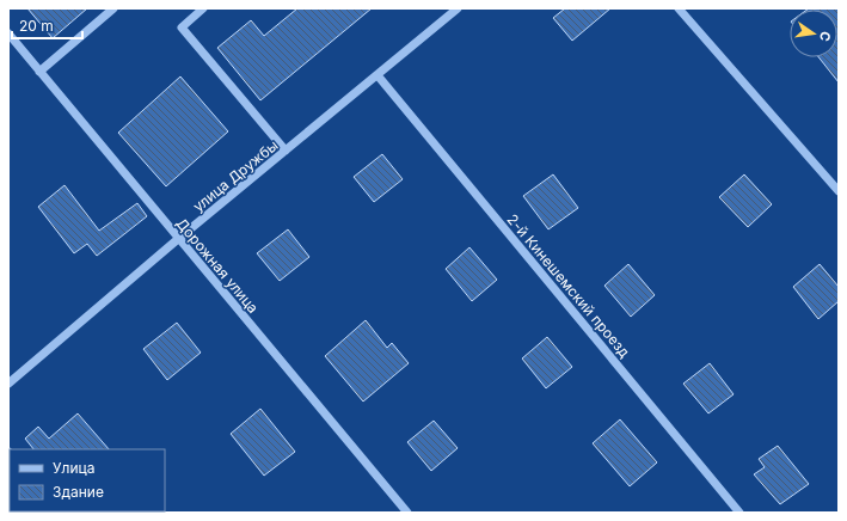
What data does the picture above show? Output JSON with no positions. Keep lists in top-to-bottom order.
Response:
{
  "streets": {
    "street": ["улица Дружбы", "Дорожная улица", "2-й Кинешемский проезд"]
  },
  "crossings": [
    ["улица Дружбы", "Дорожная улица"],
    ["улица Дружбы", "2-й Кинешемский проезд"]
  ],
  "legend": ["Улица", "Здание"],
  "scale_bar": "20 m",
  "north": "right"
}
